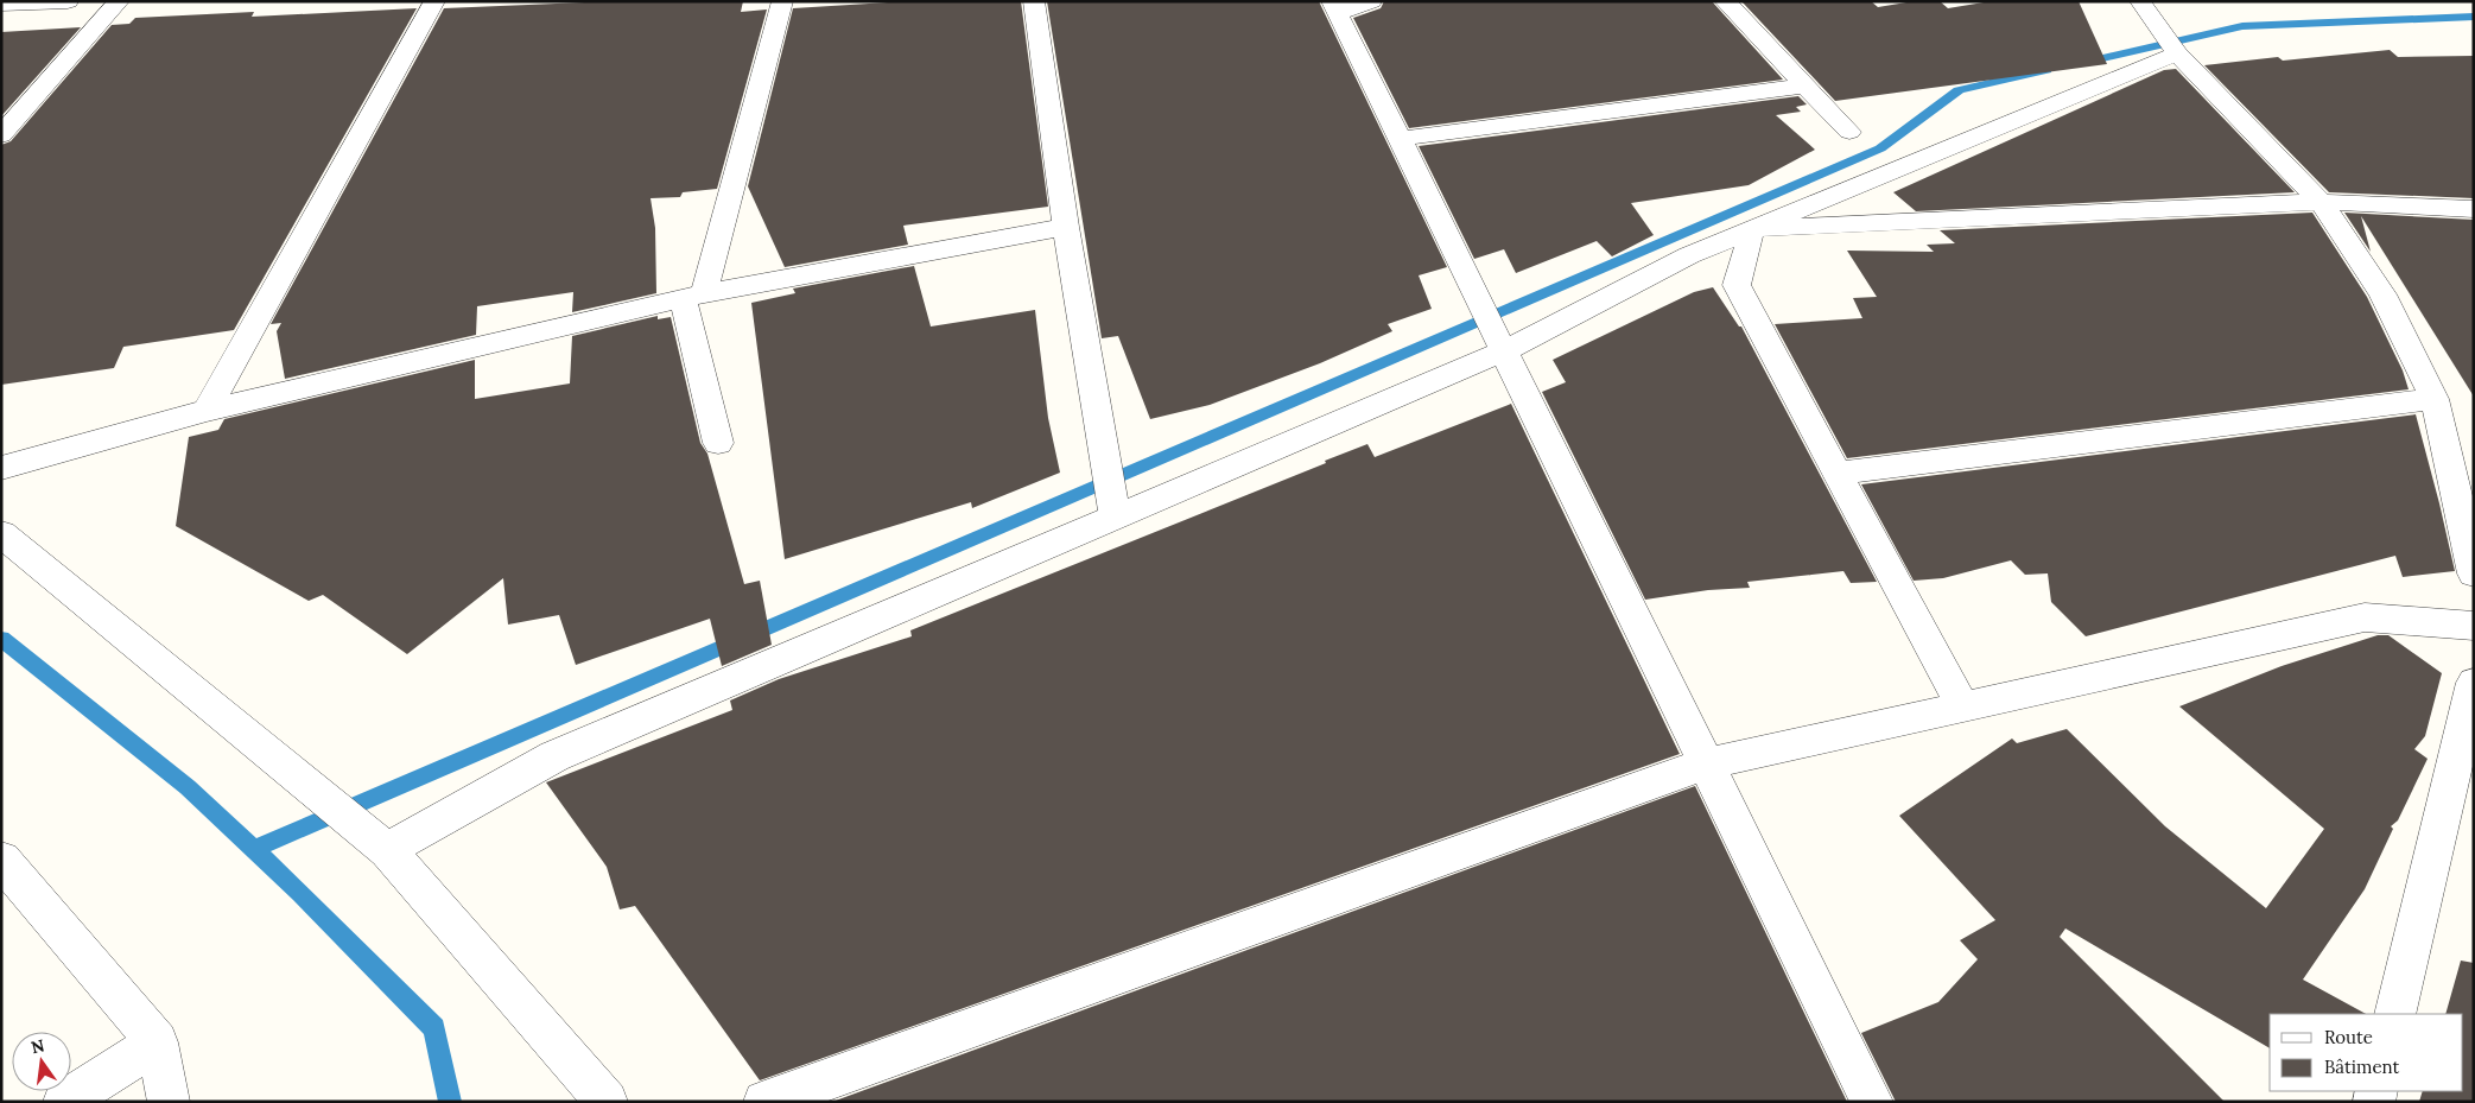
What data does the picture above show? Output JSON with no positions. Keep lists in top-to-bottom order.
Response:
{
  "legend": ["Route", "Bâtiment"],
  "north": "top"
}
